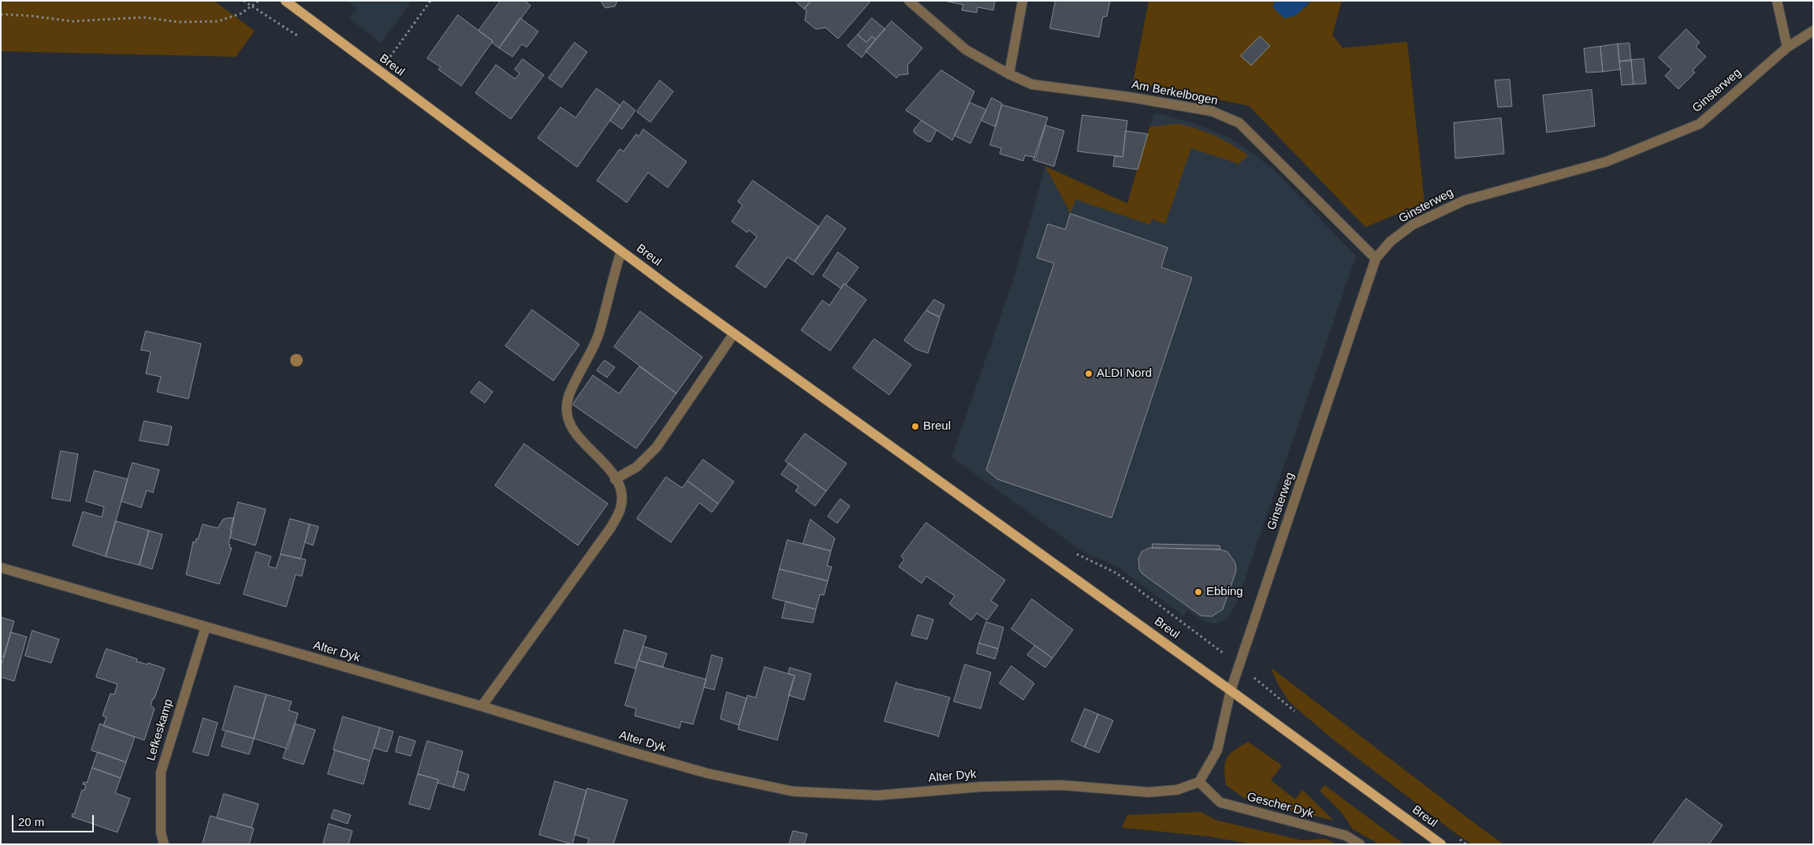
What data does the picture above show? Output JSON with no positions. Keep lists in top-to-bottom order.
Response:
{
  "streets": {
    "main road": ["Breul"],
    "street": [
      "Ginsterweg",
      "Am Berkelbogen",
      "Alter Dyk",
      "Lefkeskamp",
      "Gescher Dyk"
    ]
  },
  "crossings": [
    ["Breul", "Ginsterweg"],
    ["Ginsterweg", "Am Berkelbogen"],
    ["Alter Dyk", "Lefkeskamp"],
    ["Alter Dyk", "Gescher Dyk"]
  ],
  "places": ["ALDI Nord", "Breul", "Ebbing"],
  "scale_bar": "20 m"
}
